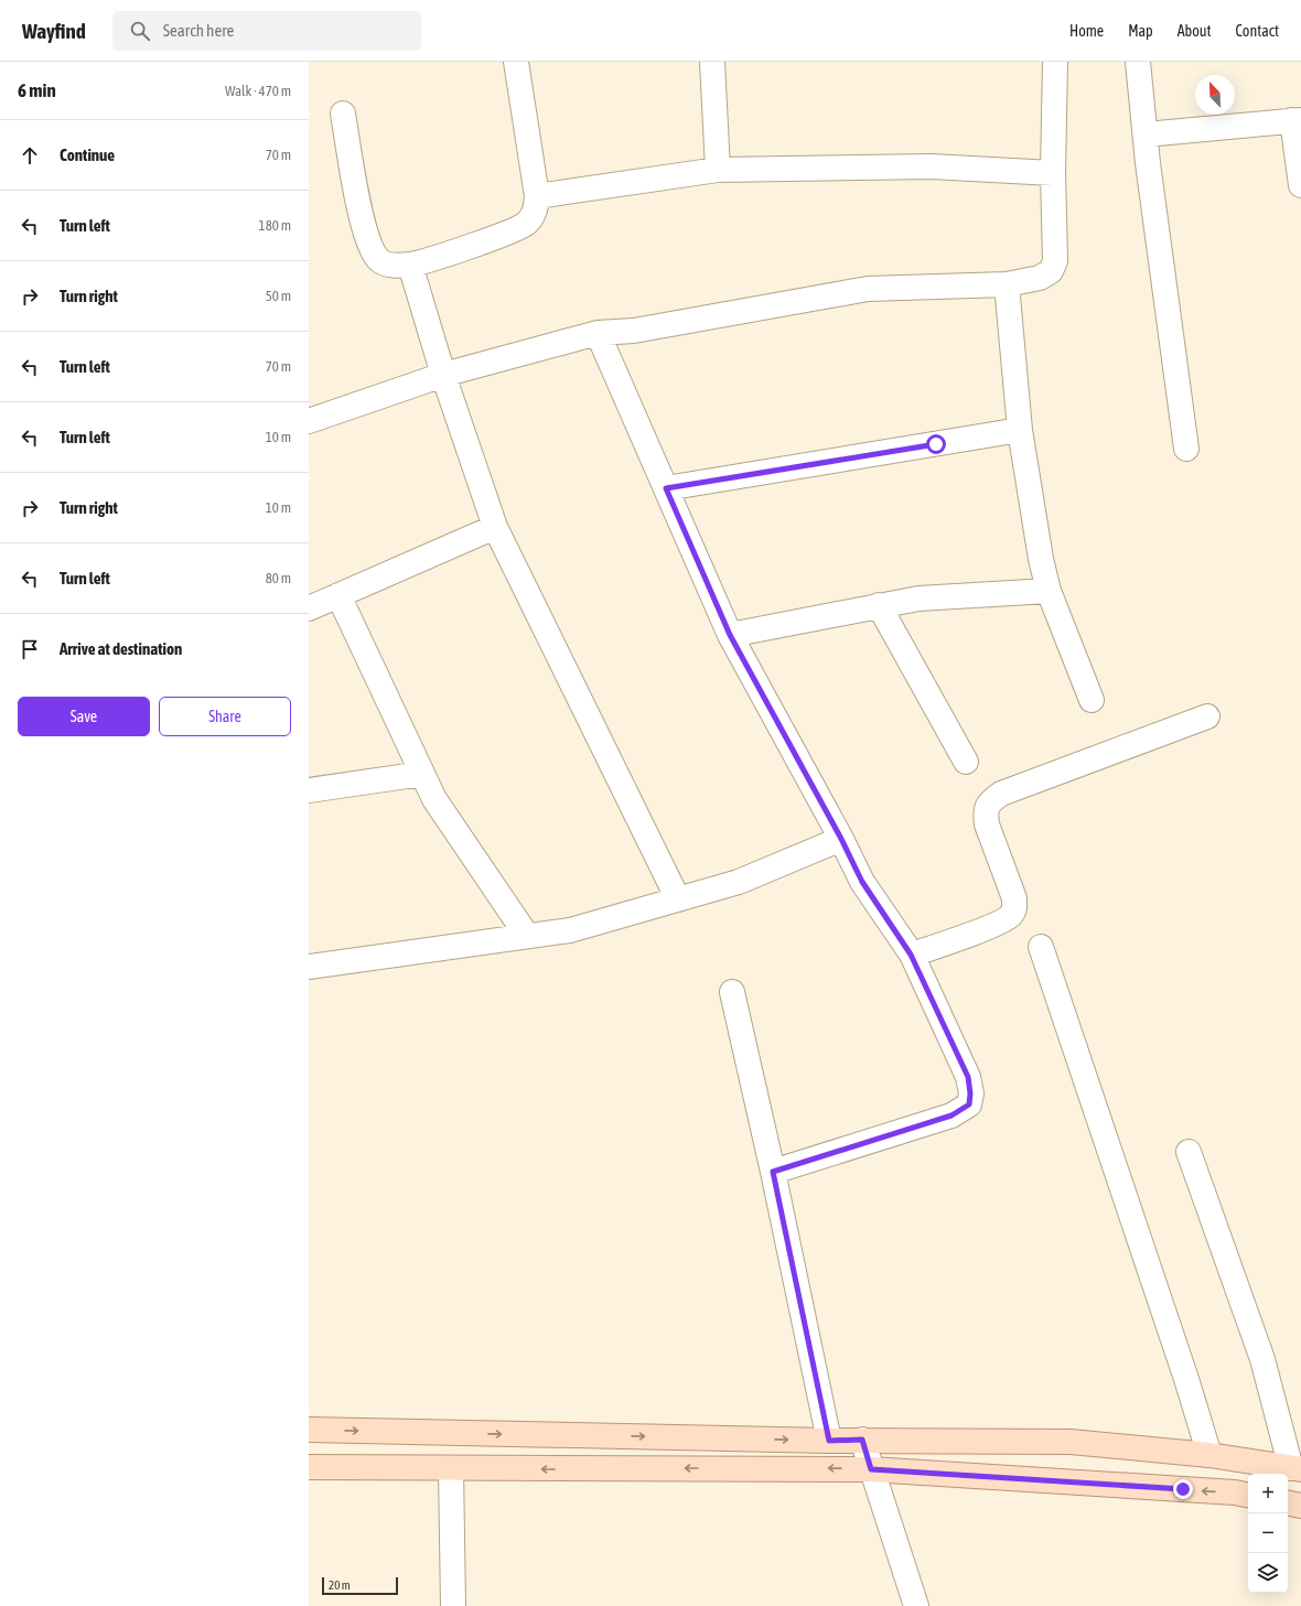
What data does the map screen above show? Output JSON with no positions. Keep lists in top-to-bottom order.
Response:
{
  "scale_bar": "20 m",
  "north": "top left",
  "page": {
    "header": "Wayfind",
    "search": "Search here",
    "nav": [
      "Home",
      "Map",
      "About",
      "Contact"
    ],
    "heading": ["6 min", "Walk · 470 m"],
    "list": [
      ["Continue", "70 m"],
      ["Turn left", "180 m"],
      ["Turn right", "50 m"],
      ["Turn left", "70 m"],
      ["Turn left", "10 m"],
      ["Turn right", "10 m"],
      ["Turn left", "80 m"],
      "Arrive at destination"
    ],
    "buttons": ["Save", "Share"],
    "map_buttons": ["+", "−"],
    "scale": "20 m"
  }
}
